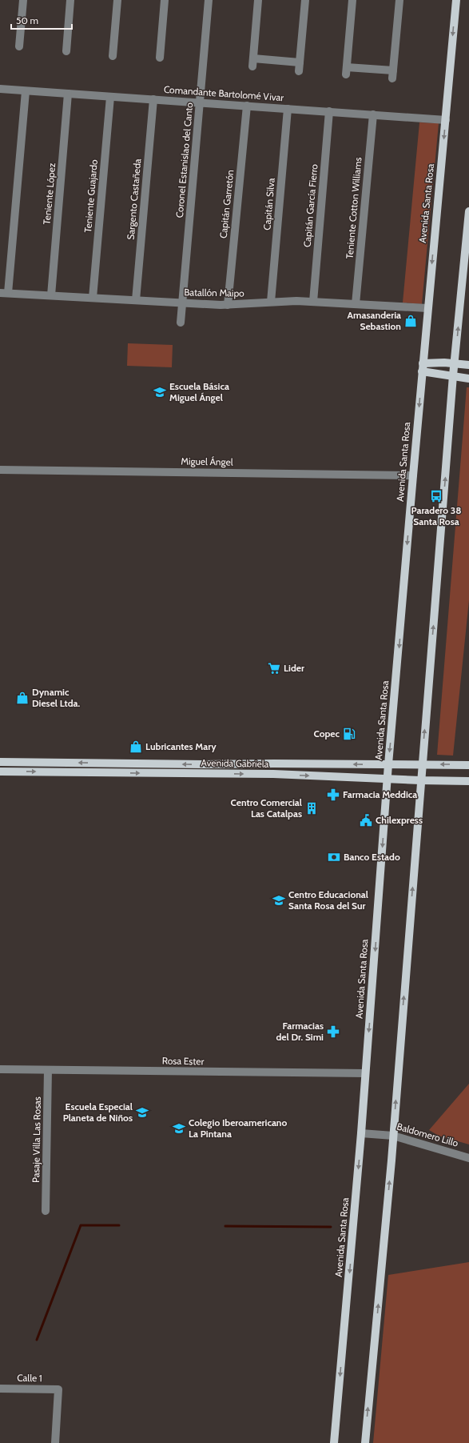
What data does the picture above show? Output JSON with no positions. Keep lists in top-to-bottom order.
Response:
{
  "streets": {
    "main road": ["Avenida Santa Rosa", "Avenida Gabriela"],
    "street": [
      "Comandante Bartolomé Vivar",
      "Coronel Estanislao del Canto",
      "Teniente López",
      "Teniente Guajardo",
      "Sargento Castañeda",
      "Capitán Garretón",
      "Capitán Silva",
      "Capitán García Fierro",
      "Teniente Cotton Williams",
      "Batallón Maipo",
      "Miguel Ángel",
      "Rosa Ester",
      "Baldomero Lillo",
      "Pasaje Villa Las Rosas",
      "Calle 1"
    ]
  },
  "crossings": [
    ["Comandante Bartolomé Vivar", "Coronel Estanislao del Canto"],
    ["Comandante Bartolomé Vivar", "Teniente López"],
    ["Comandante Bartolomé Vivar", "Teniente Guajardo"],
    ["Comandante Bartolomé Vivar", "Sargento Castañeda"],
    ["Comandante Bartolomé Vivar", "Avenida Santa Rosa"],
    ["Comandante Bartolomé Vivar", "Capitán Garretón"],
    ["Comandante Bartolomé Vivar", "Capitán Silva"],
    ["Comandante Bartolomé Vivar", "Capitán García Fierro"],
    ["Comandante Bartolomé Vivar", "Teniente Cotton Williams"],
    ["Coronel Estanislao del Canto", "Batallón Maipo"],
    ["Teniente López", "Batallón Maipo"],
    ["Teniente Guajardo", "Batallón Maipo"],
    ["Sargento Castañeda", "Batallón Maipo"],
    ["Avenida Santa Rosa", "Batallón Maipo"],
    ["Avenida Santa Rosa", "Miguel Ángel"],
    ["Avenida Santa Rosa", "Avenida Gabriela"],
    ["Avenida Santa Rosa", "Rosa Ester"],
    ["Avenida Santa Rosa", "Baldomero Lillo"],
    ["Capitán Garretón", "Batallón Maipo"],
    ["Capitán Silva", "Batallón Maipo"],
    ["Capitán García Fierro", "Batallón Maipo"],
    ["Teniente Cotton Williams", "Batallón Maipo"],
    ["Rosa Ester", "Pasaje Villa Las Rosas"]
  ],
  "places": {
    "shop": ["Amasanderia Sebastion", "Dynamic Diesel Ltda.", "Lubricantes Mary"],
    "school or university": [
      "Escuela Básica Miguel Ángel",
      "Centro Educacional Santa Rosa del Sur",
      "Escuela Especial Planeta de Niños",
      "Colegio Iberoamericano La Pintana"
    ],
    "bus stop": ["Paradero 38 Santa Rosa"],
    "supermarket": ["Lider"],
    "fuel station": ["Copec"],
    "pharmacy": ["Farmacia Meddica", "Farmacias del Dr. Simi"],
    "building": ["Centro Comercial Las Catalpas"],
    "public building": ["Chilexpress"],
    "bank": ["Banco Estado"]
  },
  "scale_bar": "50 m"
}
